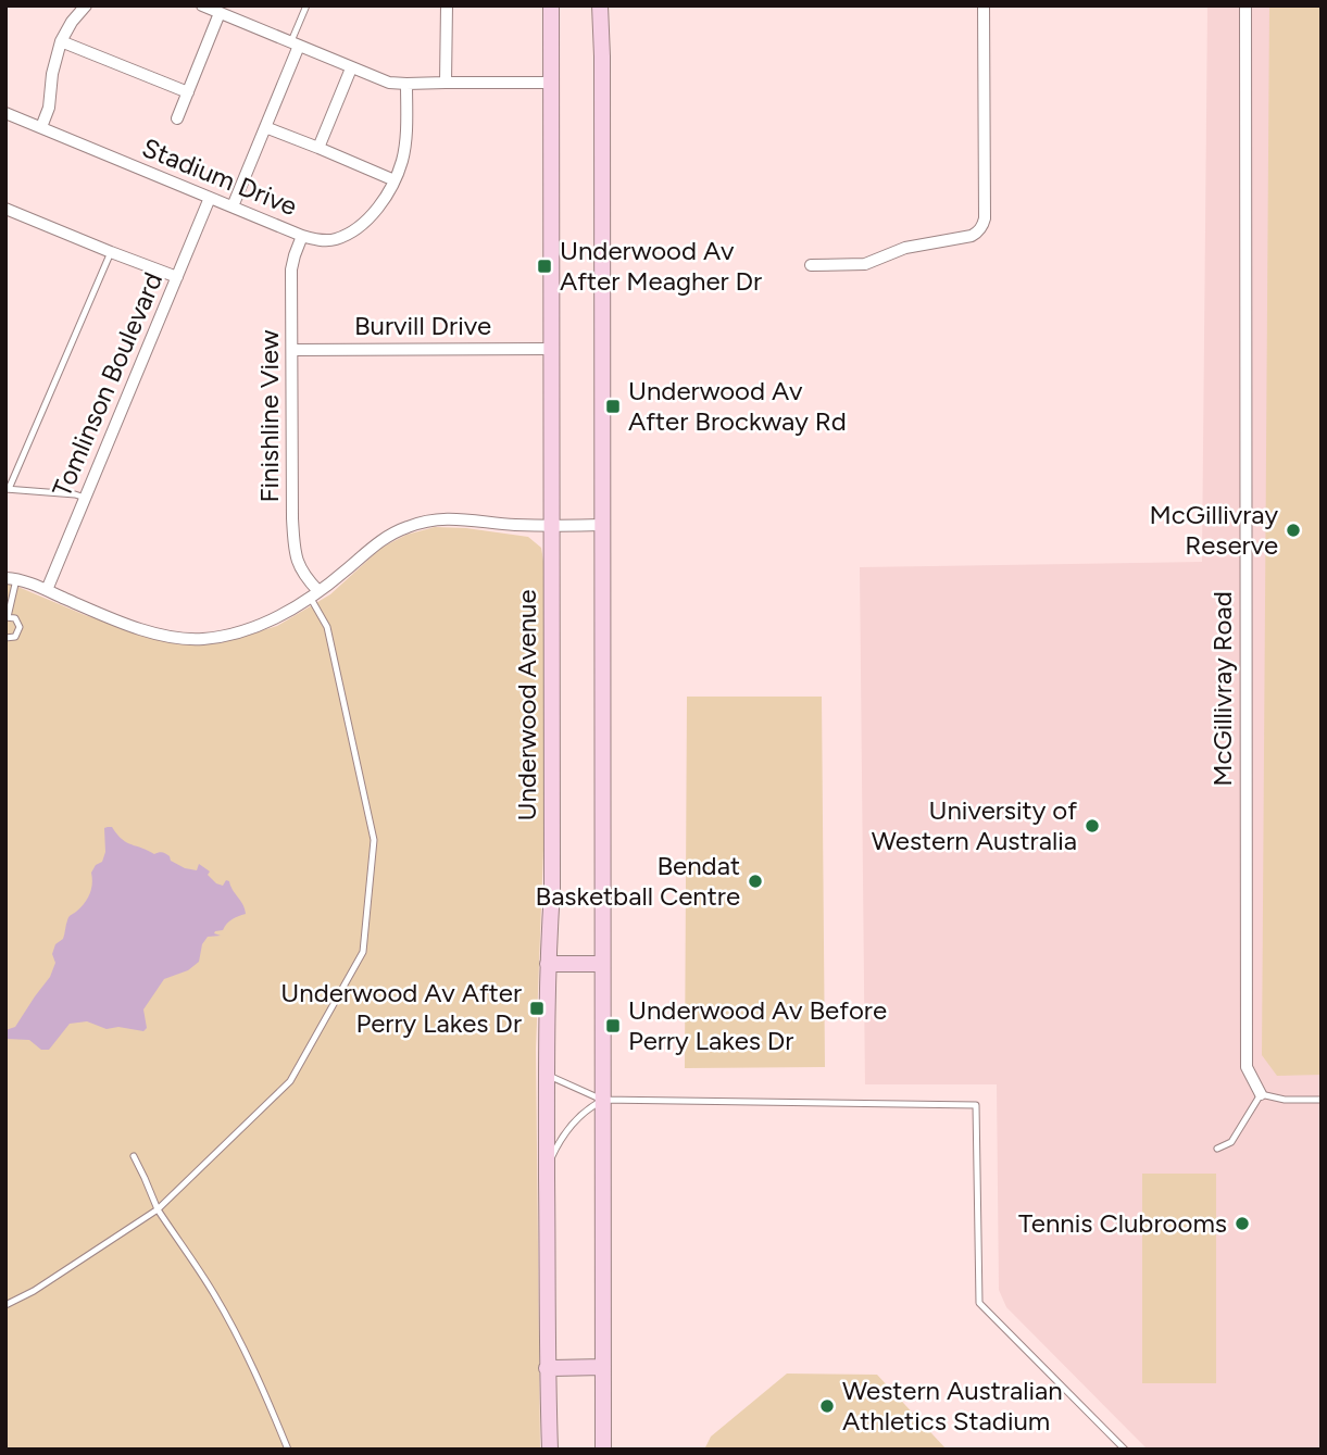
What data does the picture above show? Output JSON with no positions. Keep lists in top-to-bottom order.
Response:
{
  "streets": {
    "main road": ["Underwood Avenue"],
    "street": [
      "Stadium Drive",
      "Burvill Drive",
      "Tomlinson Boulevard",
      "Finishline View",
      "McGillivray Road"
    ]
  },
  "crossings": [
    ["Stadium Drive", "Tomlinson Boulevard"],
    ["Stadium Drive", "Finishline View"],
    ["Burvill Drive", "Finishline View"],
    ["Burvill Drive", "Underwood Avenue"]
  ],
  "places": {
    "transit": [
      "Underwood Av After Meagher Dr",
      "Underwood Av After Brockway Rd",
      "Underwood Av After Perry Lakes Dr",
      "Underwood Av Before Perry Lakes Dr"
    ],
    "other": [
      "McGillivray Reserve",
      "University of Western Australia",
      "Bendat Basketball Centre",
      "Tennis Clubrooms",
      "Western Australian Athletics Stadium"
    ]
  }
}
